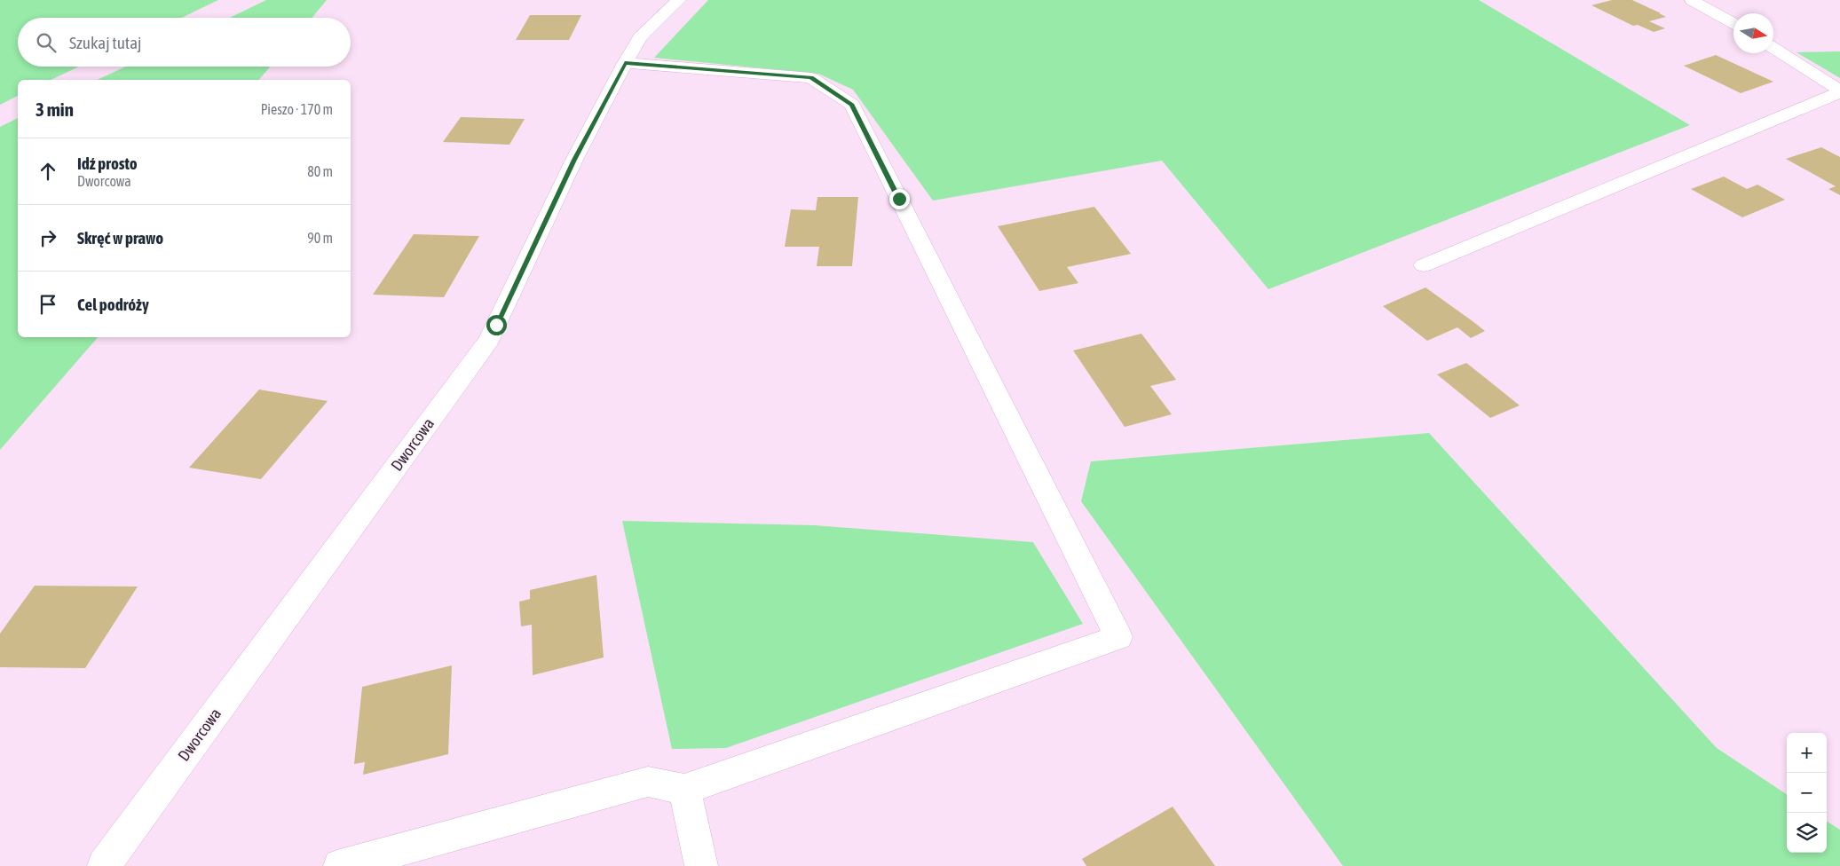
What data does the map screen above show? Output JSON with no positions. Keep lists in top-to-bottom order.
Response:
{
  "streets": {
    "street": ["Dworcowa"]
  },
  "north": "right",
  "page": {
    "search": "Szukaj tutaj",
    "heading": ["3 min", "Pieszo · 170 m"],
    "list": [
      ["Idź prosto", "Dworcowa", "80 m"],
      ["Skręć w prawo", "90 m"],
      "Cel podróży"
    ],
    "map_buttons": ["+", "−"]
  }
}
